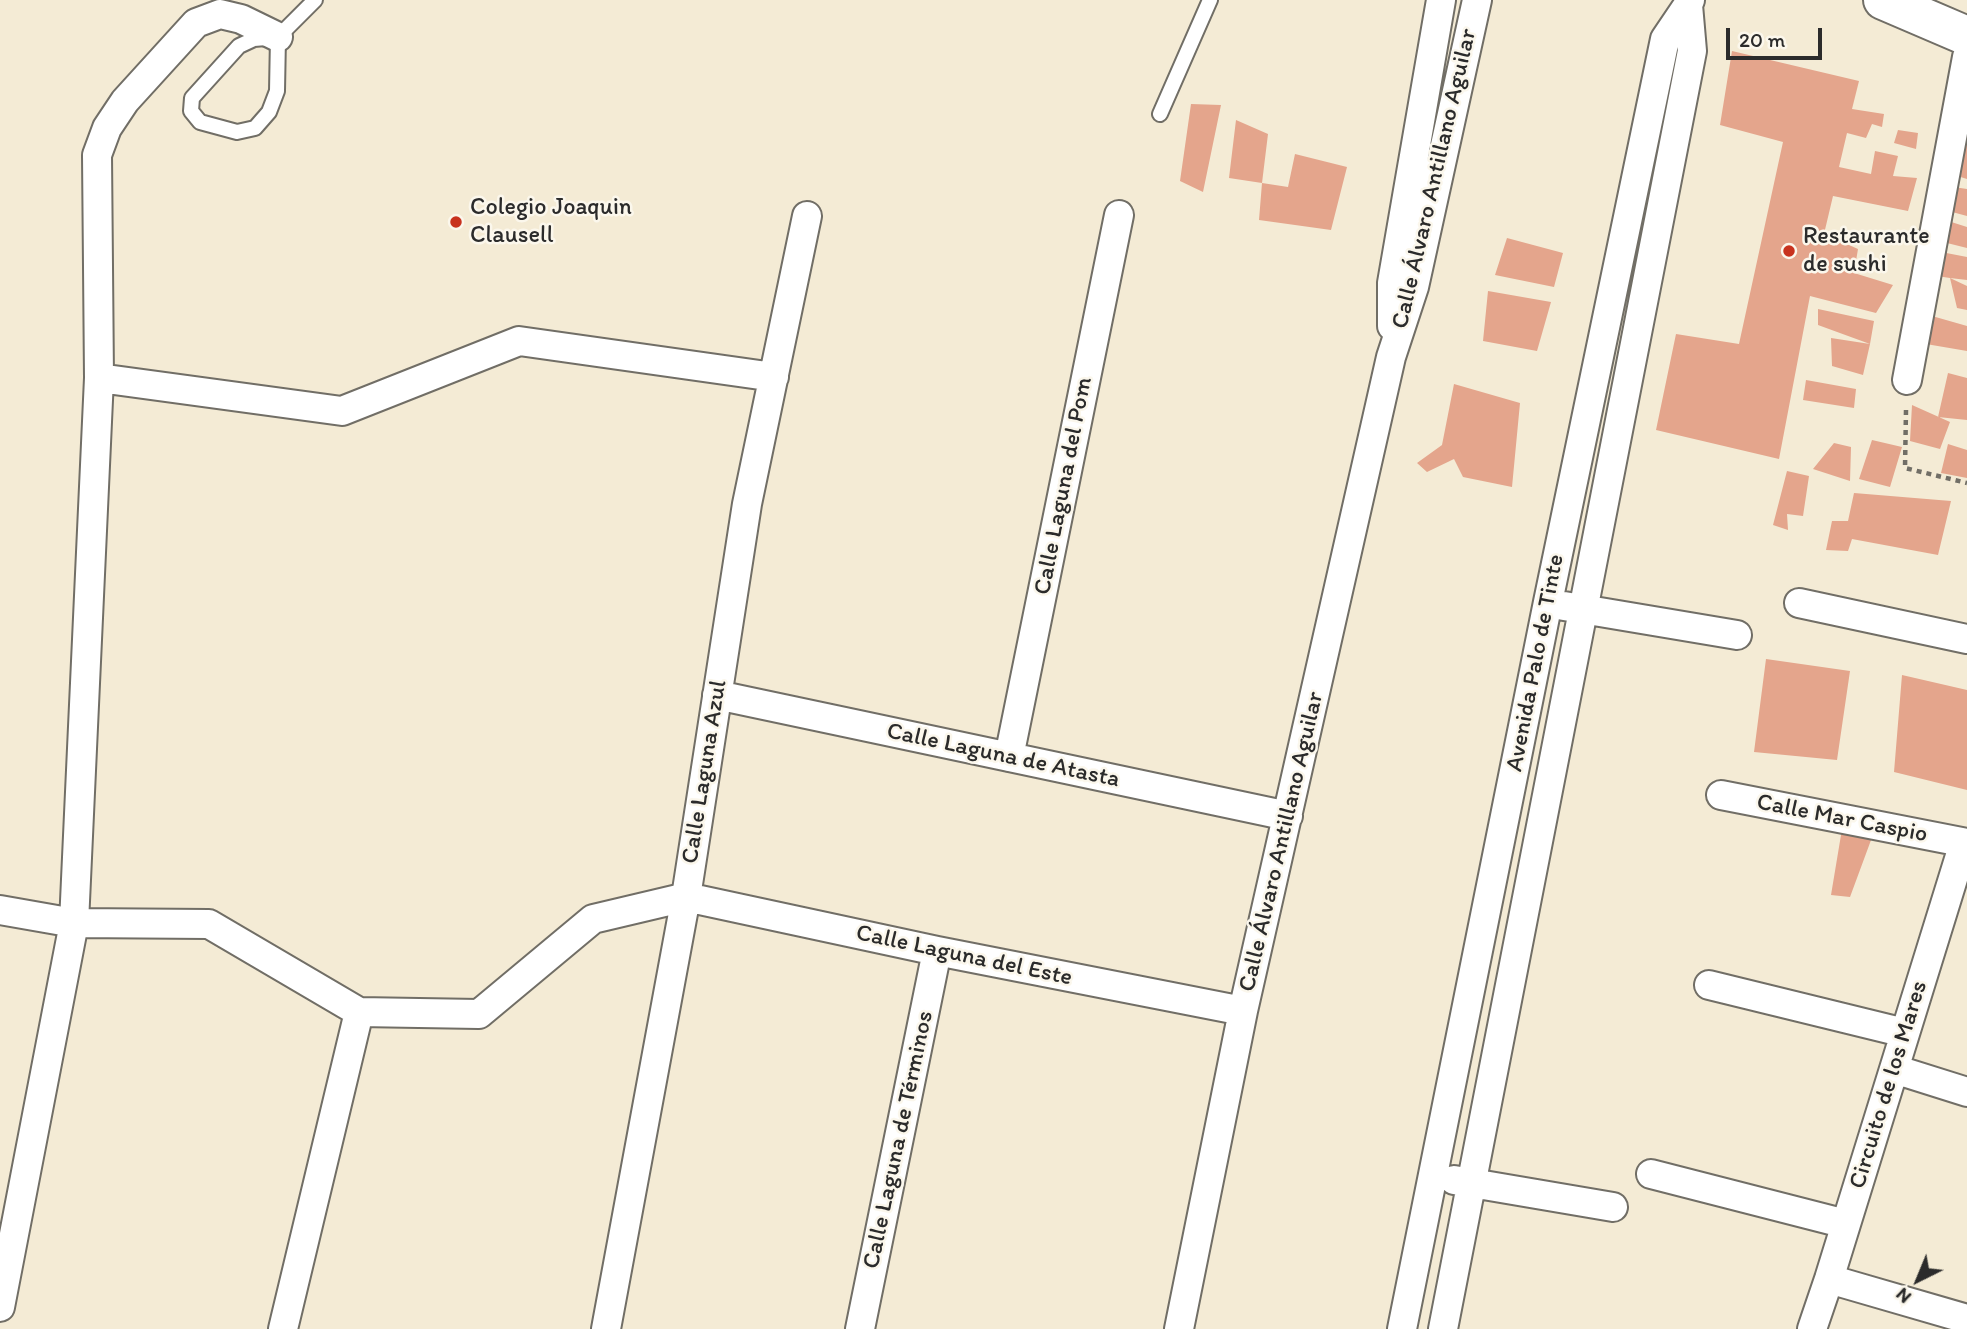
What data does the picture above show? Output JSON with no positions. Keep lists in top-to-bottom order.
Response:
{
  "streets": {
    "street": [
      "Calle Álvaro Antillano Aguilar",
      "Calle Laguna del Pom",
      "Avenida Palo de Tinte",
      "Calle Laguna de Atasta",
      "Calle Laguna Azul",
      "Calle Mar Caspio",
      "Calle Laguna del Este",
      "Circuito de los Mares",
      "Calle Laguna de Términos"
    ]
  },
  "crossings": [
    ["Calle Álvaro Antillano Aguilar", "Calle Laguna de Atasta"],
    ["Calle Álvaro Antillano Aguilar", "Calle Laguna del Este"],
    ["Calle Laguna del Pom", "Calle Laguna de Atasta"],
    ["Calle Laguna de Atasta", "Calle Laguna Azul"],
    ["Calle Laguna Azul", "Calle Laguna del Este"],
    ["Calle Mar Caspio", "Circuito de los Mares"],
    ["Calle Laguna del Este", "Calle Laguna de Términos"]
  ],
  "places": ["Colegio Joaquin Clausell", "Restaurante de sushi"],
  "scale_bar": "20 m",
  "north": "bottom left"
}
